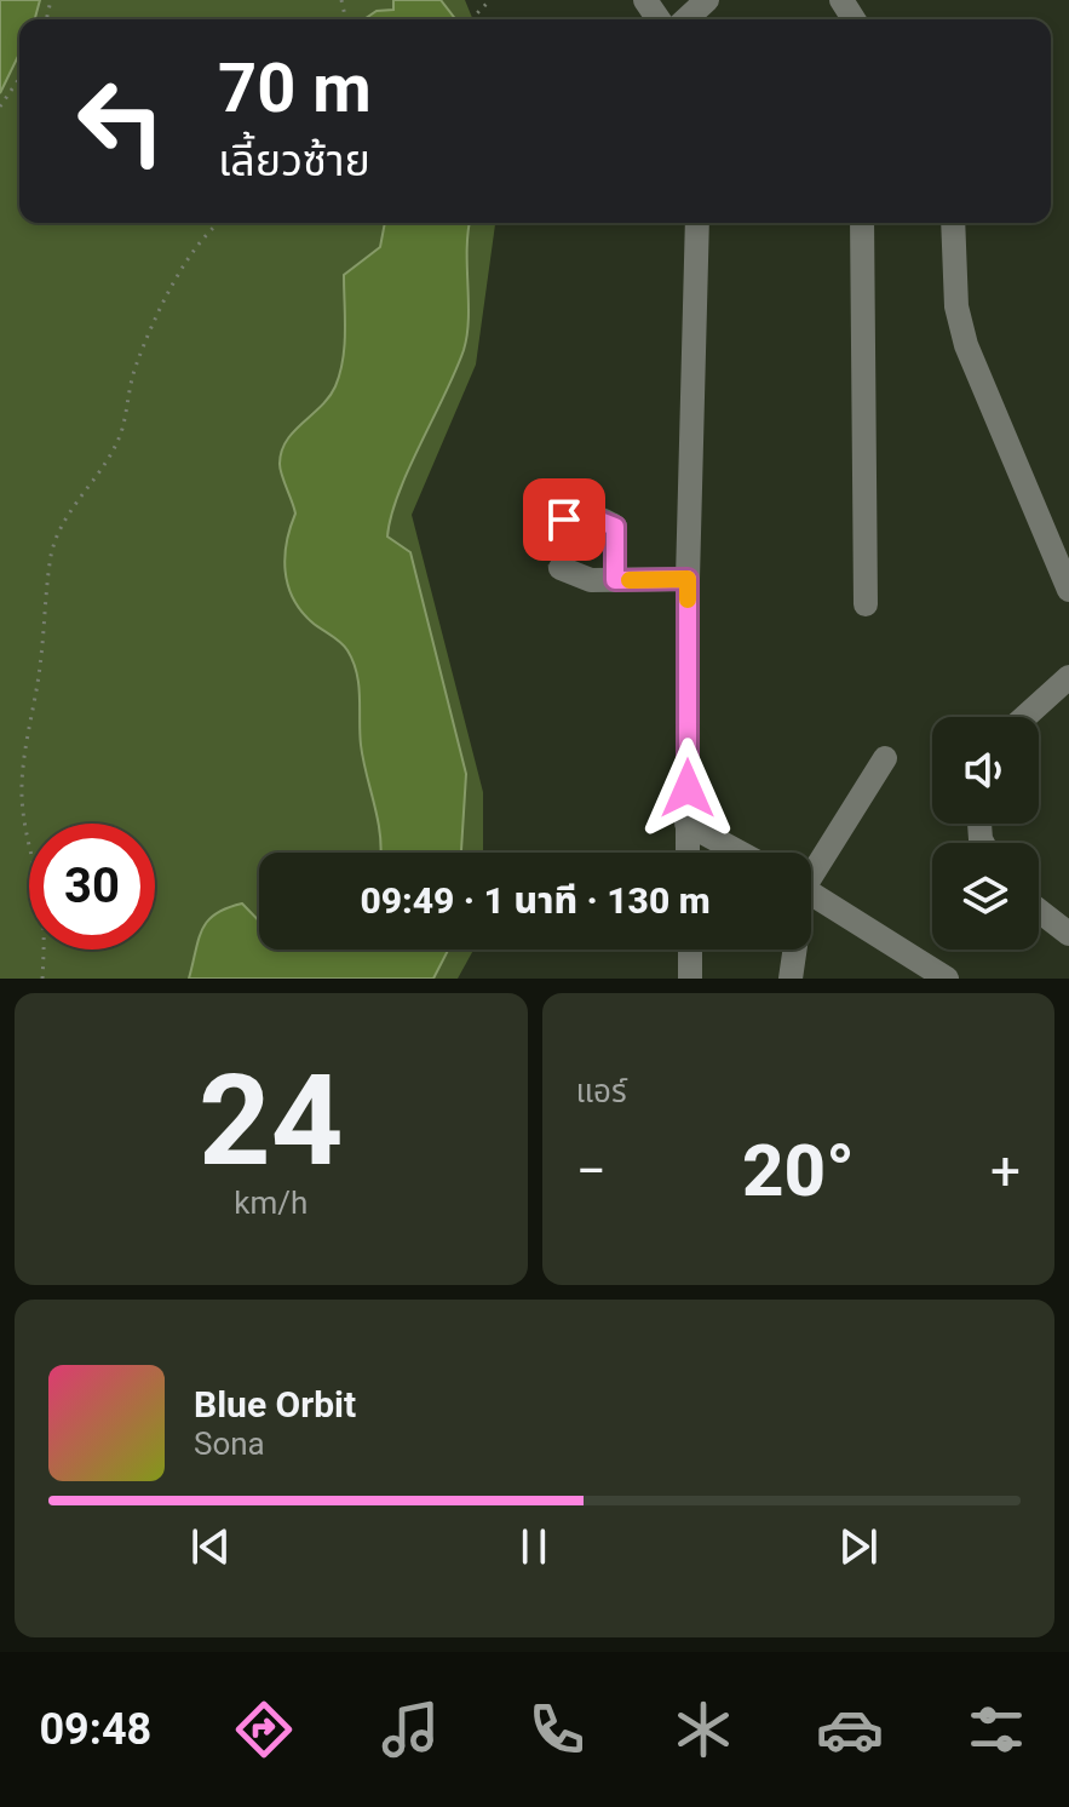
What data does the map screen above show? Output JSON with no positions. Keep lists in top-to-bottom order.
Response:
{
  "page": {
    "turn": ["70 m", "เลี้ยวซ้าย"],
    "limit": "30",
    "trip": "09:49 · 1 นาที · 130 m",
    "tile": [
      ["24", "km/h"],
      "แอร์"
    ],
    "heat": ["−", "20°", "+"],
    "song": ["Blue Orbit", "Sona"],
    "tabs": "09:48"
  }
}
